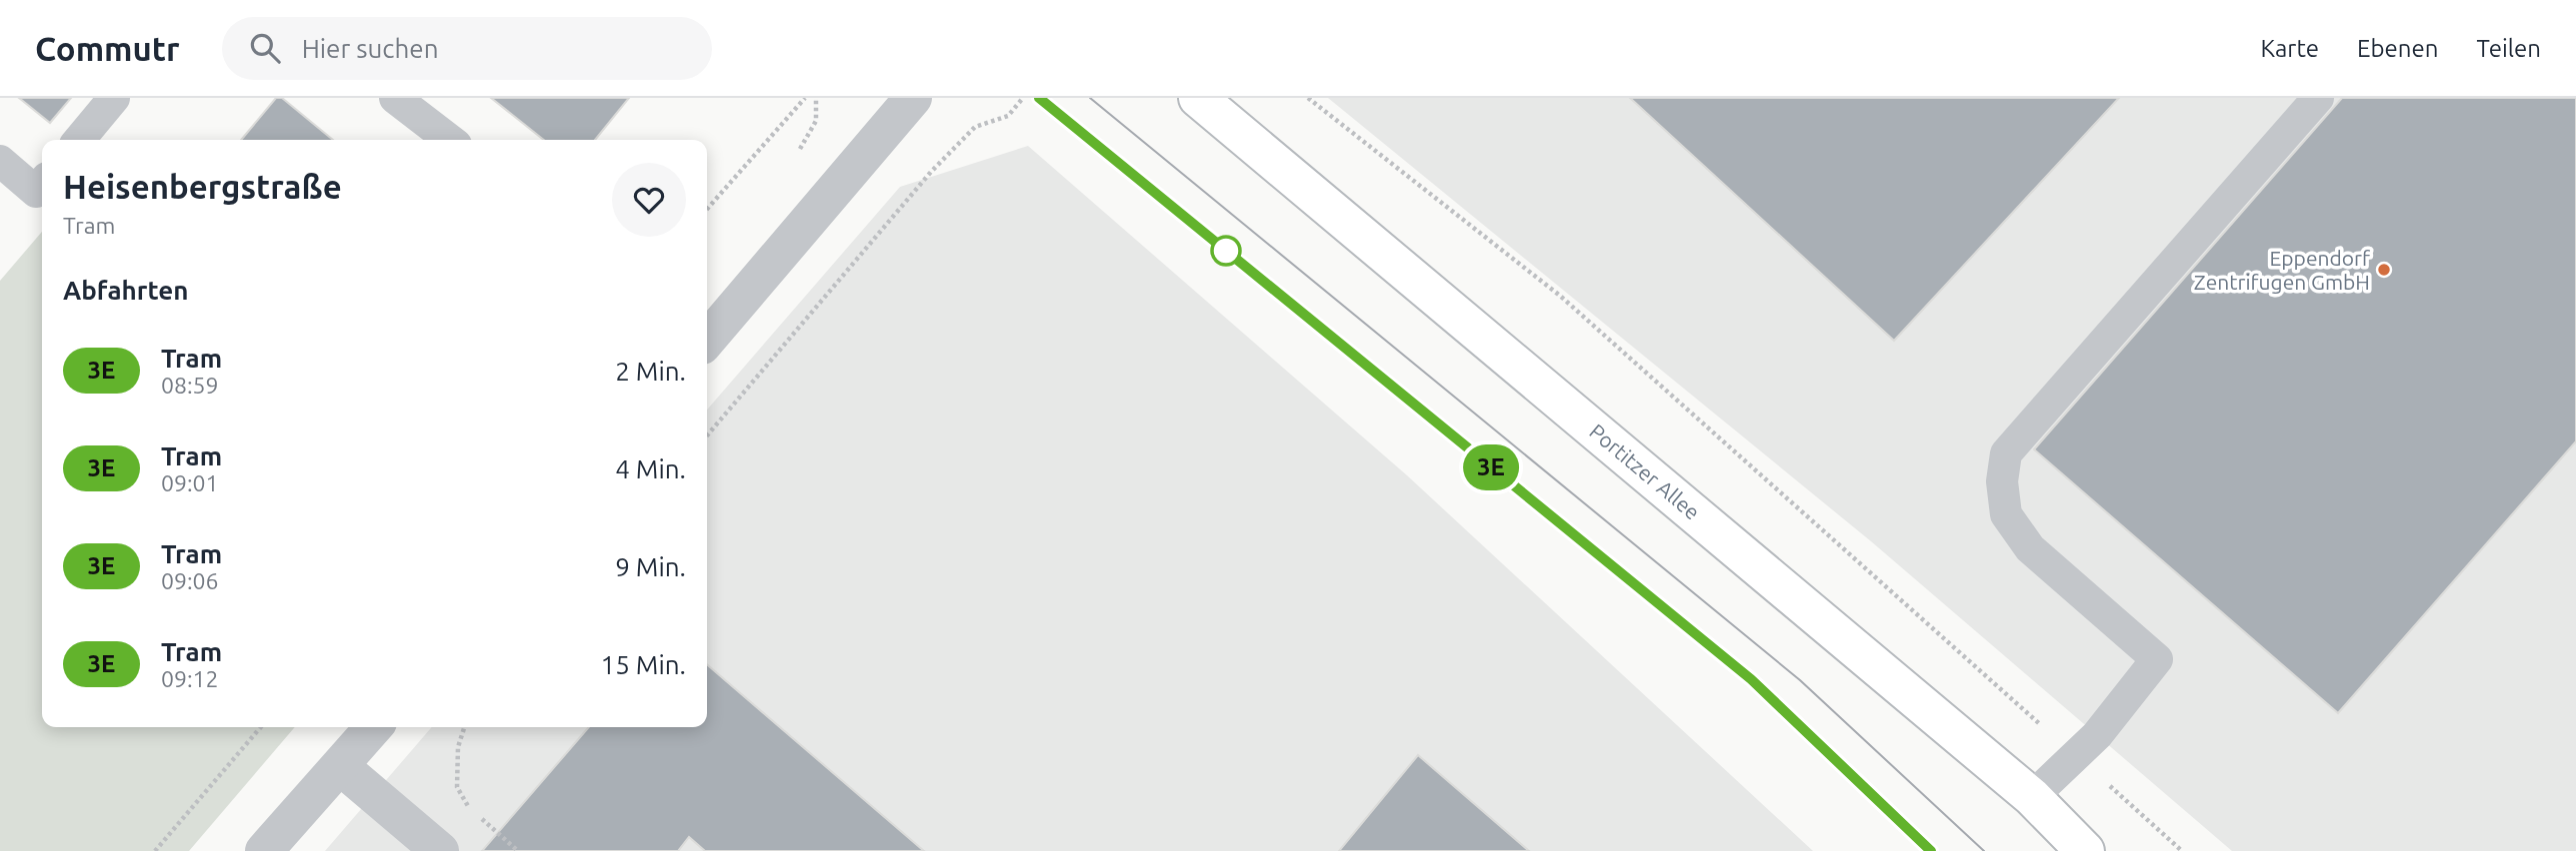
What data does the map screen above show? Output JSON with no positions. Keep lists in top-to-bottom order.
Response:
{
  "streets": {
    "main road": ["Portitzer Allee"]
  },
  "places": ["Eppendorf Zentrifugen GmbH"],
  "lines": ["tram line 3E"],
  "page": {
    "header": "Commutr",
    "search": "Hier suchen",
    "nav": ["Karte", "Ebenen", "Teilen"],
    "on_map": "3E",
    "heading": [
      ["Heisenbergstraße", "Tram"],
      "Abfahrten"
    ],
    "list": [
      {
        "mark": "3E",
        "name": "Tram",
        "note": "08:59",
        "value": "2 Min."
      },
      {
        "mark": "3E",
        "name": "Tram",
        "note": "09:01",
        "value": "4 Min."
      },
      {
        "mark": "3E",
        "name": "Tram",
        "note": "09:06",
        "value": "9 Min."
      },
      {
        "mark": "3E",
        "name": "Tram",
        "note": "09:12",
        "value": "15 Min."
      }
    ]
  }
}
